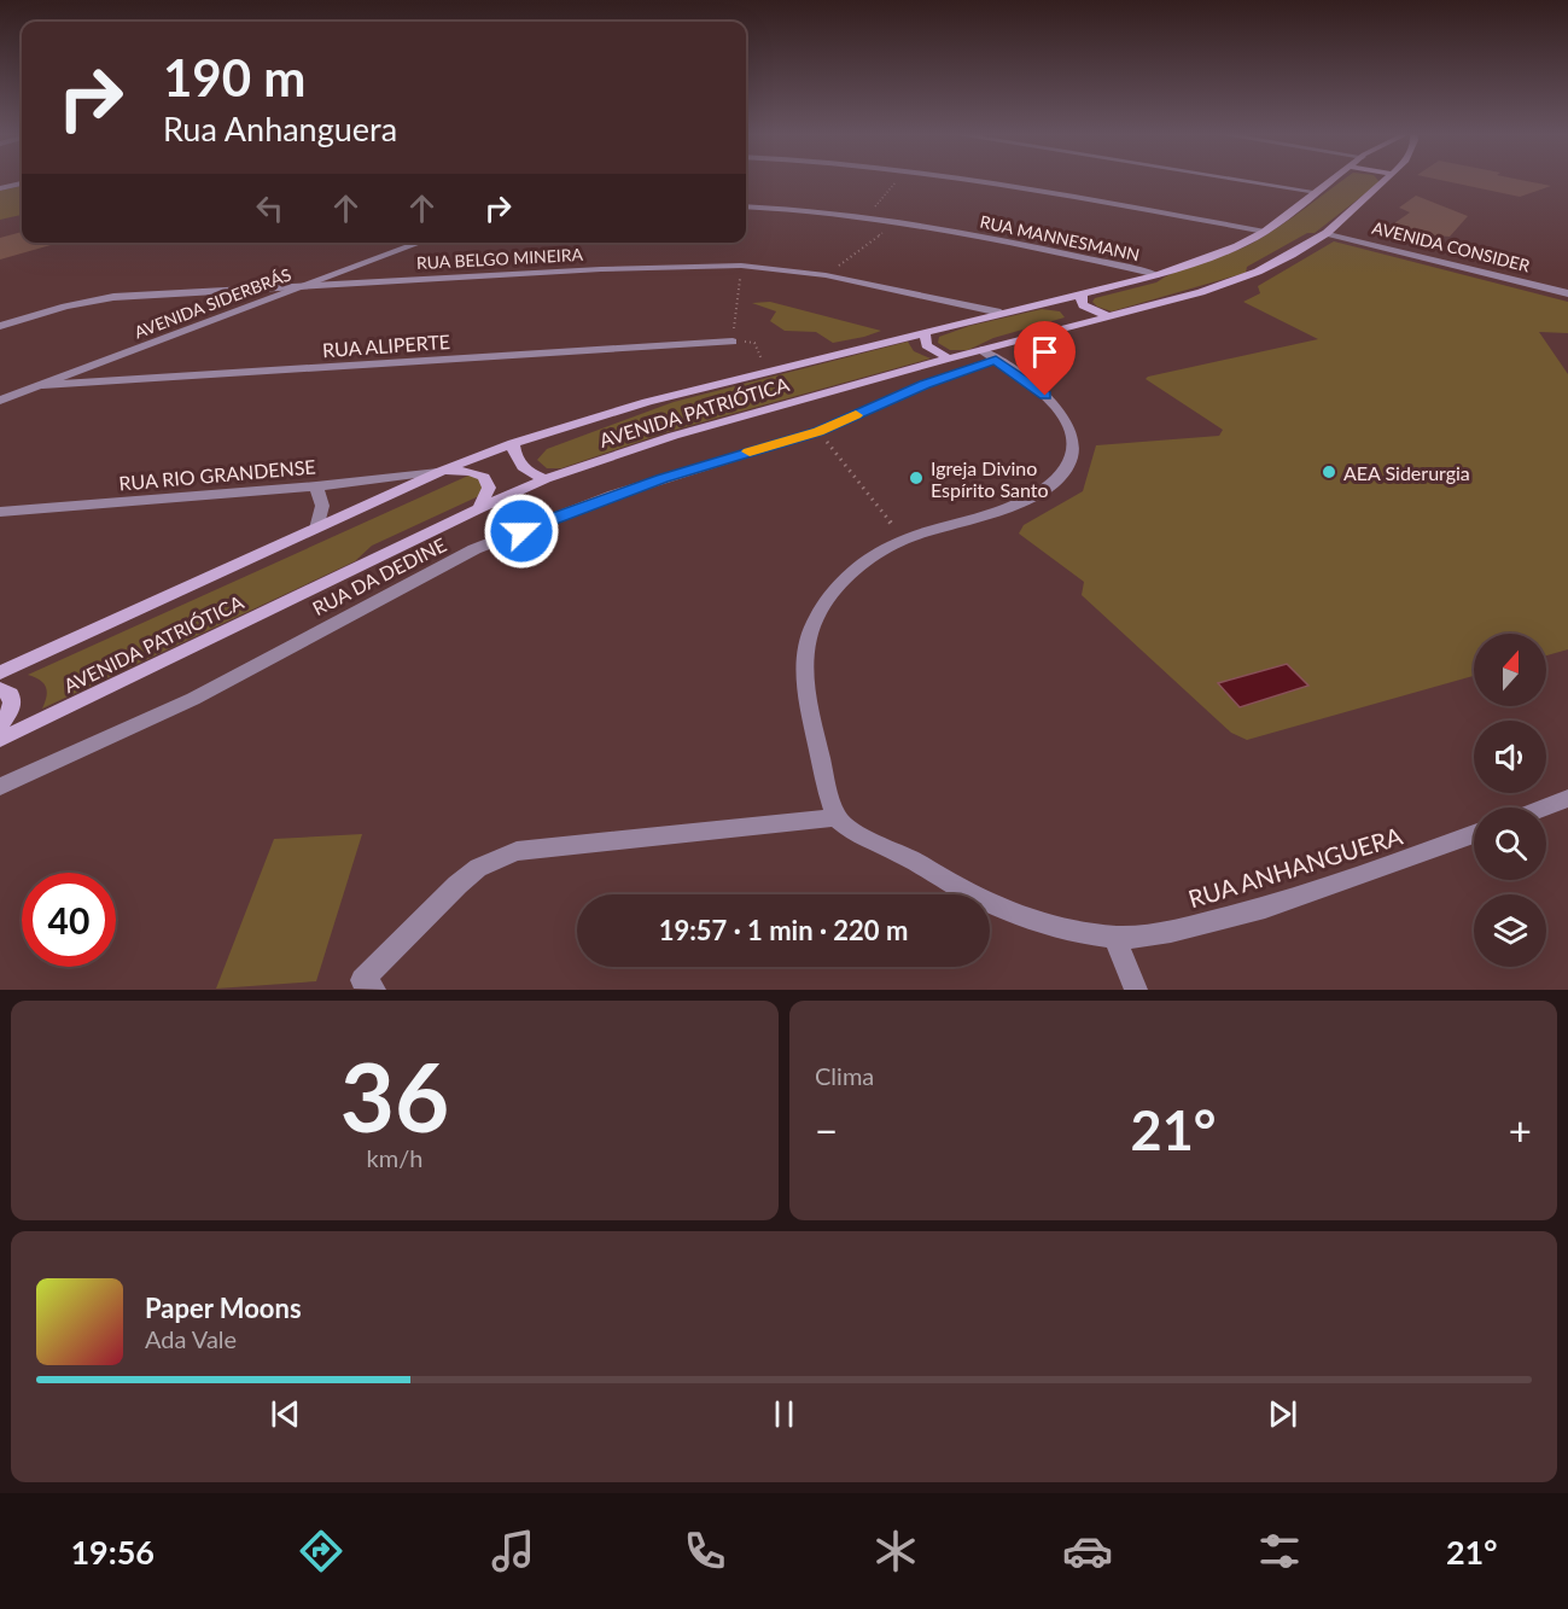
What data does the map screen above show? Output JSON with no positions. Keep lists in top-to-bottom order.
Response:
{
  "streets": {
    "main road": ["AVENIDA PATRIÓTICA"],
    "street": [
      "RUA MANNESMANN",
      "AVENIDA CONSIDER",
      "RUA BELGO MINEIRA",
      "AVENIDA SIDERBRÁS",
      "RUA ALIPERTE",
      "RUA RIO GRANDENSE",
      "RUA DA DEDINE",
      "RUA ANHANGUERA"
    ]
  },
  "crossings": [
    ["RUA MANNESMANN", "AVENIDA PATRIÓTICA"],
    ["AVENIDA CONSIDER", "AVENIDA PATRIÓTICA"],
    ["RUA BELGO MINEIRA", "AVENIDA SIDERBRÁS"],
    ["RUA BELGO MINEIRA", "AVENIDA PATRIÓTICA"],
    ["AVENIDA SIDERBRÁS", "RUA ALIPERTE"],
    ["AVENIDA PATRIÓTICA", "RUA RIO GRANDENSE"],
    ["AVENIDA PATRIÓTICA", "RUA DA DEDINE"]
  ],
  "places": ["AEA Siderurgia", "Igreja Divino Espírito Santo"],
  "north": "top",
  "page": {
    "turn": ["190 m", "Rua Anhanguera"],
    "limit": "40",
    "trip": "19:57 · 1 min · 220 m",
    "tile": [
      ["36", "km/h"],
      "Clima"
    ],
    "heat": ["−", "21°", "+"],
    "song": ["Paper Moons", "Ada Vale"],
    "tabs": ["19:56", "21°"]
  }
}
